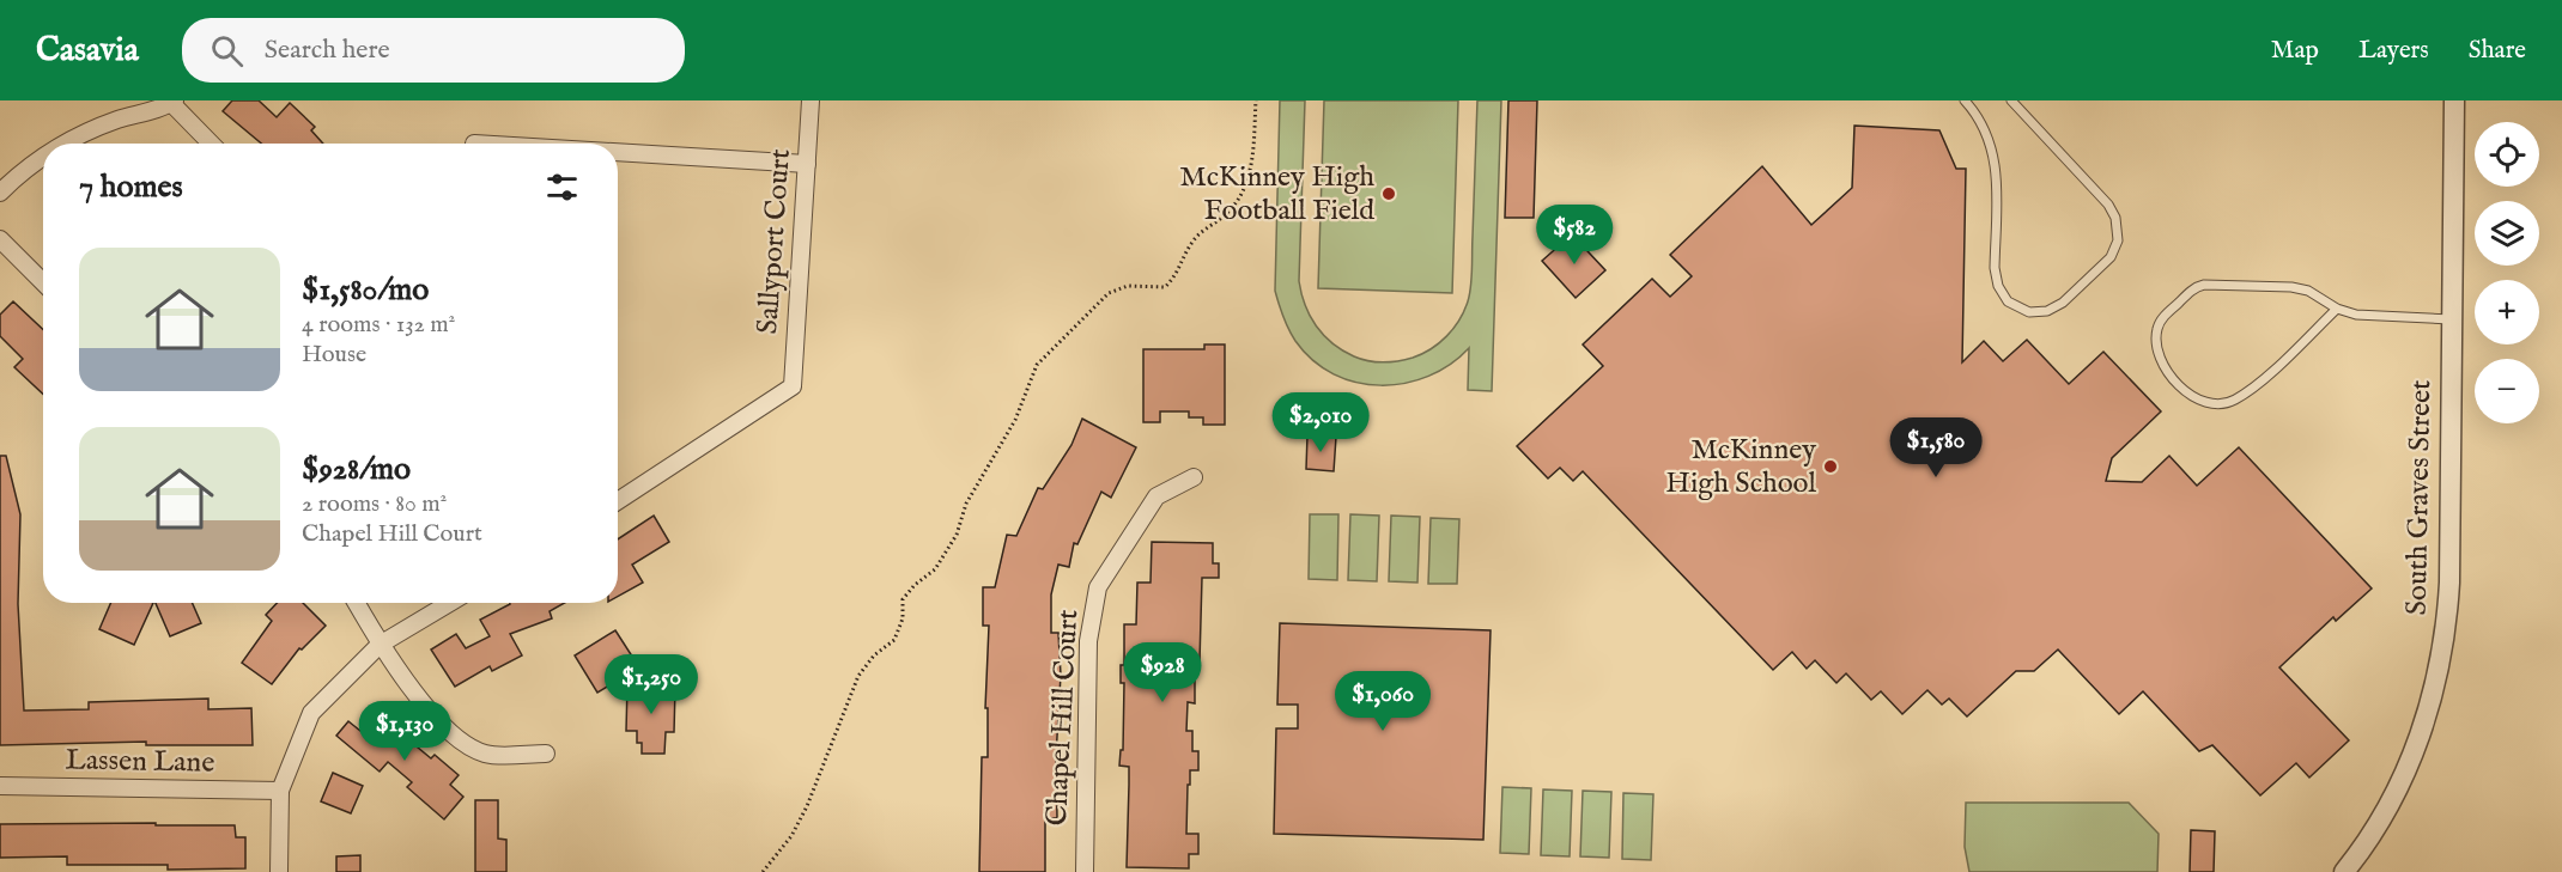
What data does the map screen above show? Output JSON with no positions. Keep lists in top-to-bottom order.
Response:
{
  "streets": {
    "street": [
      "Sallyport Court",
      "South Graves Street",
      "Chapel Hill Court",
      "Lassen Lane"
    ]
  },
  "places": ["McKinney High Football Field", "McKinney High School"],
  "page": {
    "header": "Casavia",
    "search": "Search here",
    "nav": ["Map", "Layers", "Share"],
    "map_buttons": ["+", "−"],
    "heading": "7 homes",
    "price": [
      "$582",
      "$2,010",
      "$1,580",
      "$928",
      "$1,250",
      "$1,060",
      "$1,130"
    ],
    "list": [
      {
        "name": "$1,580/mo",
        "note": "4 rooms · 132 m² · House"
      },
      {
        "name": "$928/mo",
        "note": "2 rooms · 80 m² · Chapel Hill Court"
      }
    ]
  }
}
